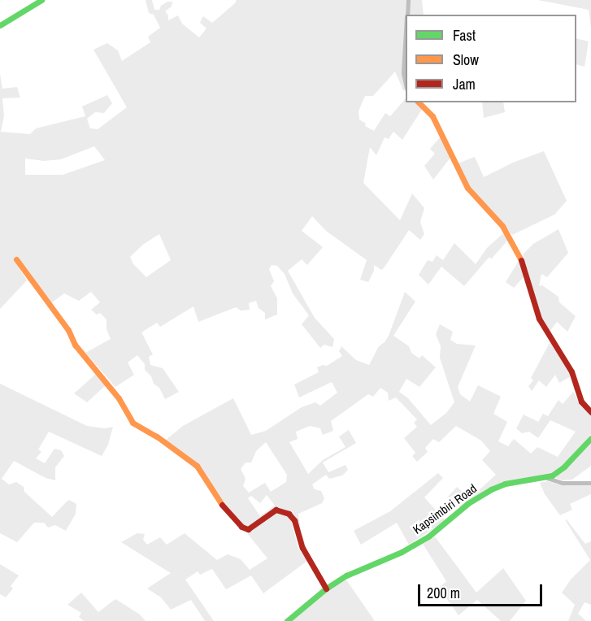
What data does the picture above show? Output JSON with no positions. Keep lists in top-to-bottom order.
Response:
{
  "streets": {
    "street": ["Kapsimbiri Road"]
  },
  "legend": ["Fast", "Slow", "Jam"],
  "scale_bar": "200 m"
}
